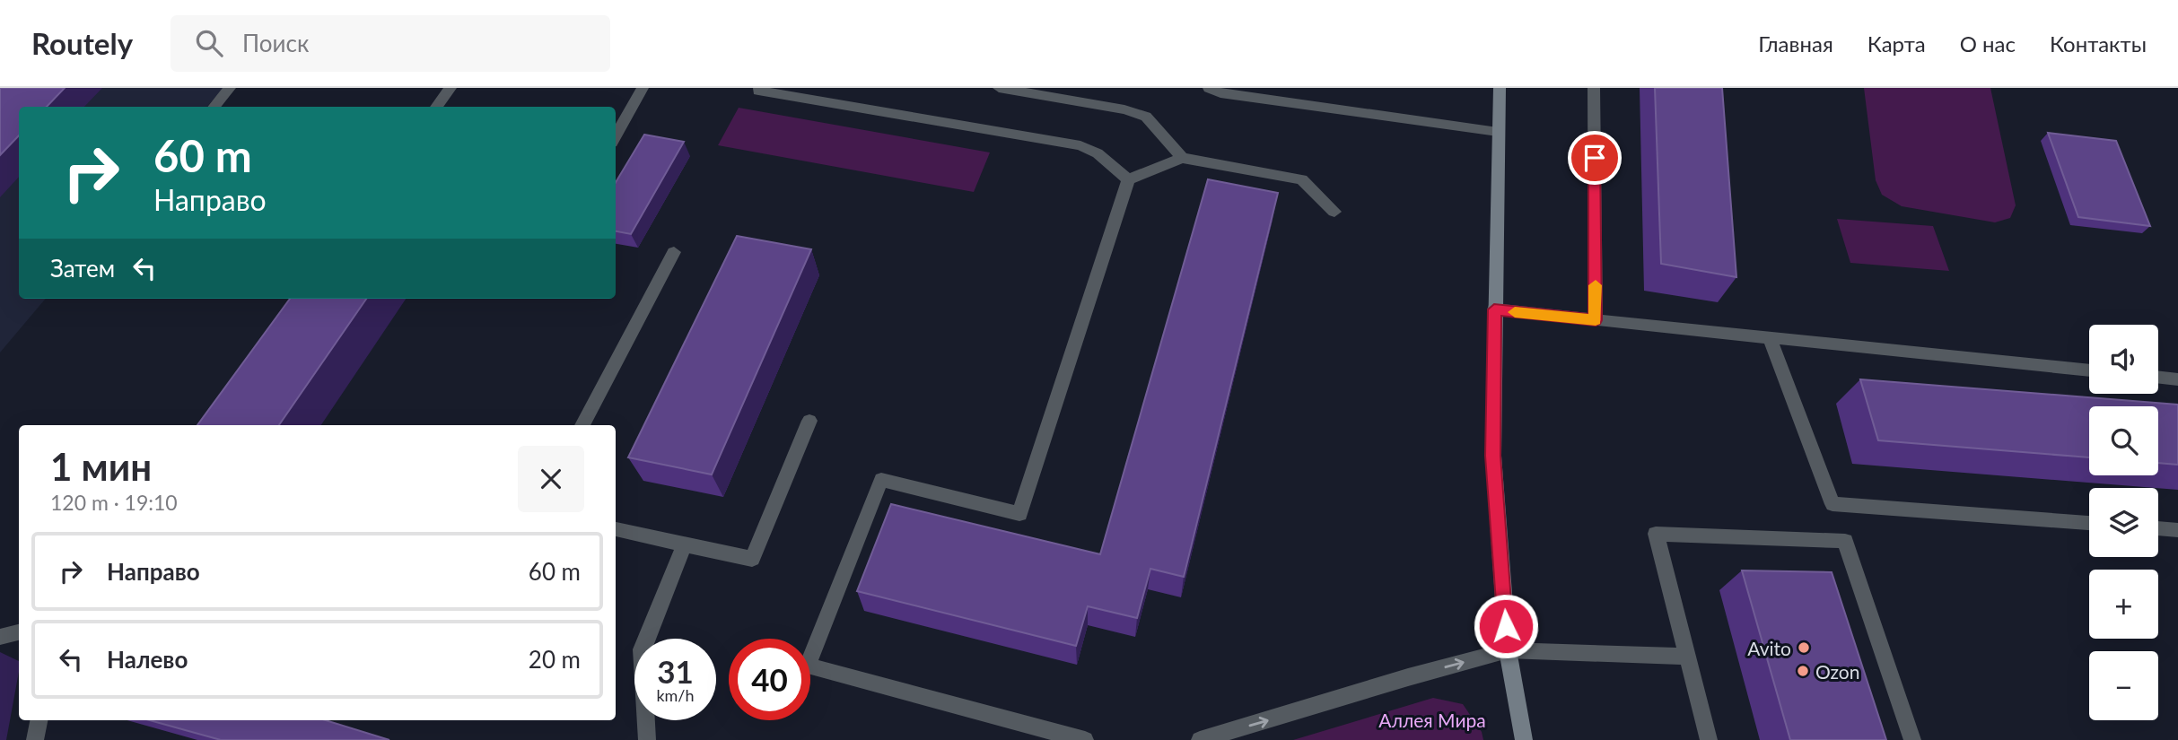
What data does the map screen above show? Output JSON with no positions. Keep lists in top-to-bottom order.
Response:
{
  "parks": ["Аллея Мира"],
  "places": ["Avito", "Ozon"],
  "page": {
    "header": "Routely",
    "search": "Поиск",
    "nav": [
      "Главная",
      "Карта",
      "О нас",
      "Контакты"
    ],
    "turn": ["60 m", "Направо"],
    "then": "Затем",
    "map_buttons": ["+", "−"],
    "heading": ["1 мин", "120 m · 19:10"],
    "list": [
      {
        "name": "Направо",
        "value": "60 m"
      },
      {
        "name": "Налево",
        "value": "20 m"
      }
    ],
    "speed": "31 km/h",
    "limit": "40"
  }
}
